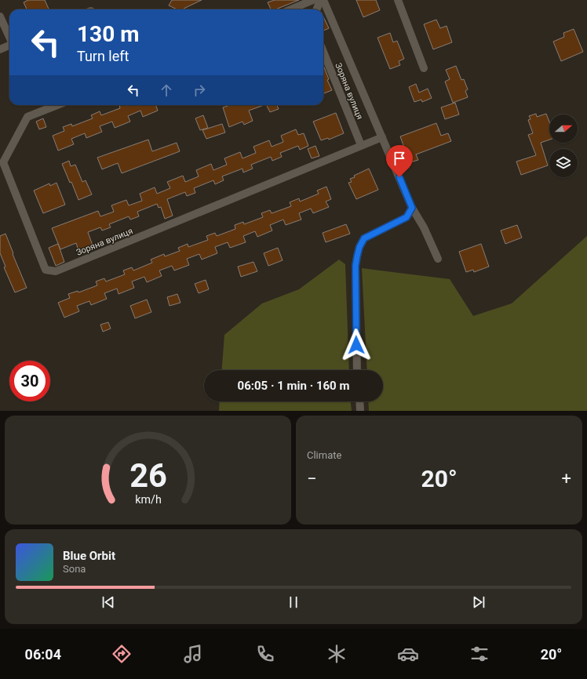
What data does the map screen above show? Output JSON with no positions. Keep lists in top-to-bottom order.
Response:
{
  "streets": {
    "street": ["Зоряна вулиця"]
  },
  "north": "right",
  "page": {
    "turn": ["130 m", "Turn left"],
    "limit": "30",
    "trip": "06:05 · 1 min · 160 m",
    "tile": "Climate",
    "heat": ["−", "20°", "+"],
    "song": ["Blue Orbit", "Sona"],
    "tabs": ["06:04", "20°"],
    "gauge": ["26", "km/h"]
  }
}
